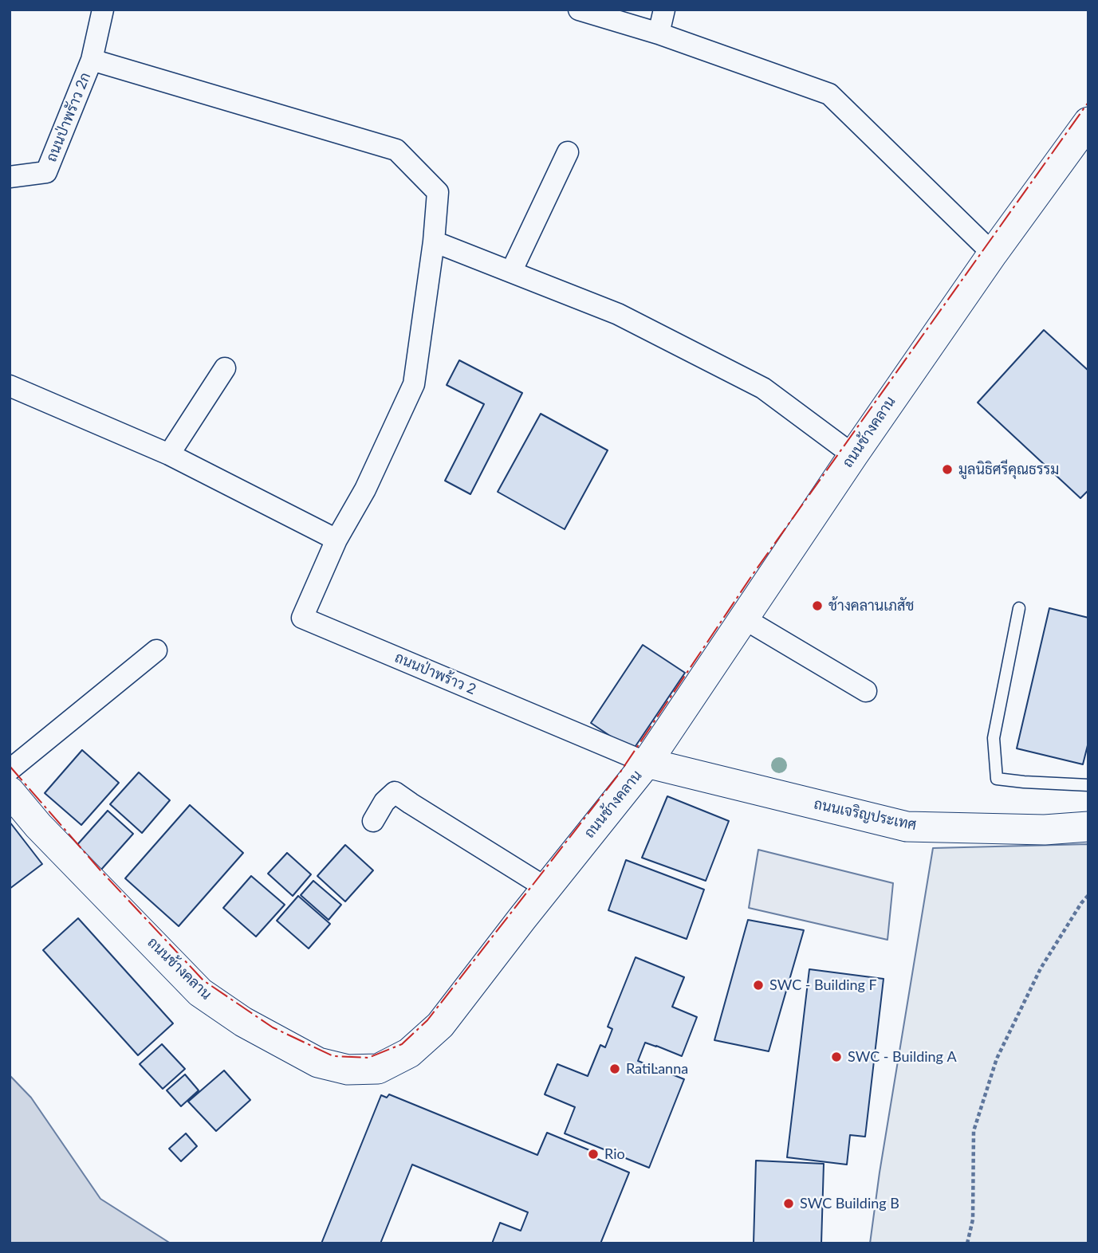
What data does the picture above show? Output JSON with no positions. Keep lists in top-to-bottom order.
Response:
{
  "streets": {
    "street": [
      "ถนนป่าพรัาว 2ก",
      "ถนนช้างคลาน",
      "ถนนป่าพร้าว 2",
      "ถนนเจริญประเทศ"
    ]
  },
  "crossings": [
    ["ถนนช้างคลาน", "ถนนป่าพร้าว 2"],
    ["ถนนช้างคลาน", "ถนนเจริญประเทศ"],
    ["ถนนป่าพร้าว 2", "ถนนเจริญประเทศ"]
  ],
  "places": [
    "มูลนิธิศรีคุณธรรม",
    "ช้างคลานเภสัช",
    "SWC - Building F",
    "SWC - Building A",
    "RatiLanna",
    "Rio",
    "SWC Building B"
  ]
}
